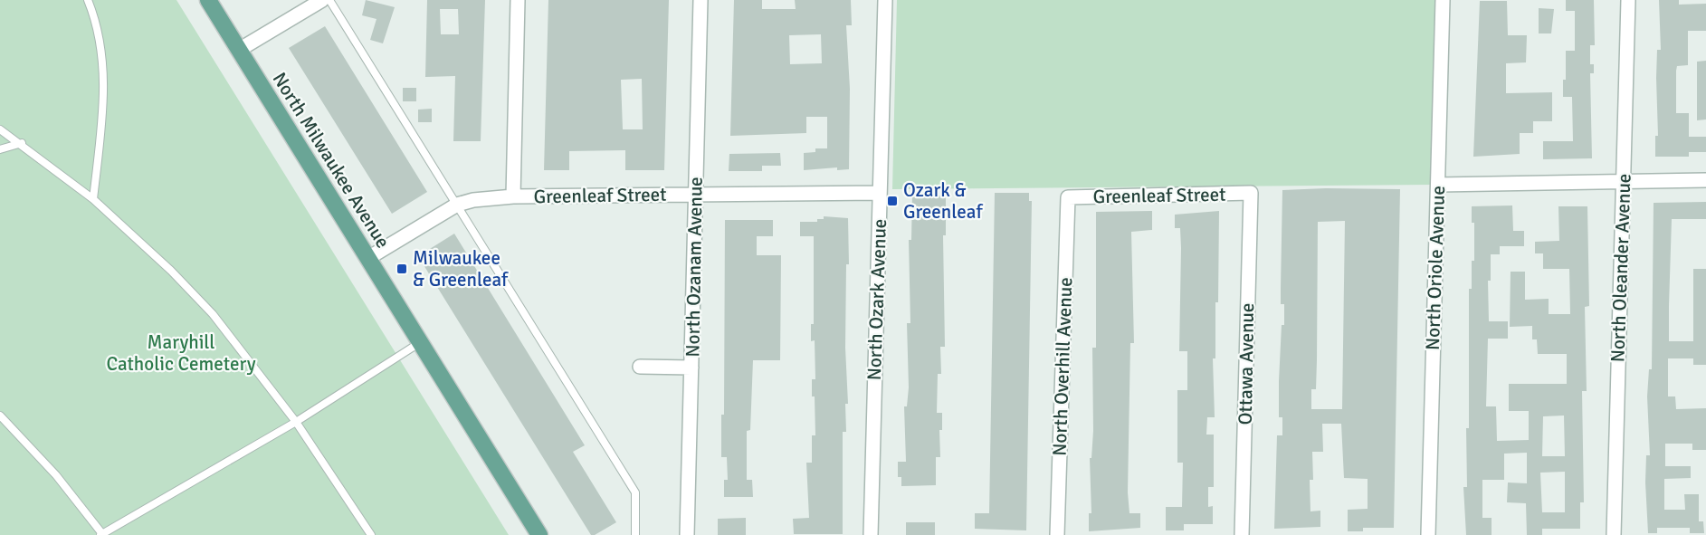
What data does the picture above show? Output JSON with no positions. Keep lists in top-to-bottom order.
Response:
{
  "streets": {
    "main road": ["North Milwaukee Avenue"],
    "street": [
      "Greenleaf Street",
      "North Ozanam Avenue",
      "North Oriole Avenue",
      "North Oleander Avenue",
      "North Ozark Avenue",
      "Ottawa Avenue",
      "North Overhill Avenue"
    ]
  },
  "crossings": [
    ["North Milwaukee Avenue", "Greenleaf Street"],
    ["Greenleaf Street", "North Ozanam Avenue"],
    ["Greenleaf Street", "North Ozark Avenue"],
    ["Greenleaf Street", "Ottawa Avenue"],
    ["Greenleaf Street", "North Overhill Avenue"]
  ],
  "parks": ["Maryhill Catholic Cemetery"],
  "places": {
    "transit": ["Ozark & Greenleaf", "Milwaukee & Greenleaf"]
  }
}
